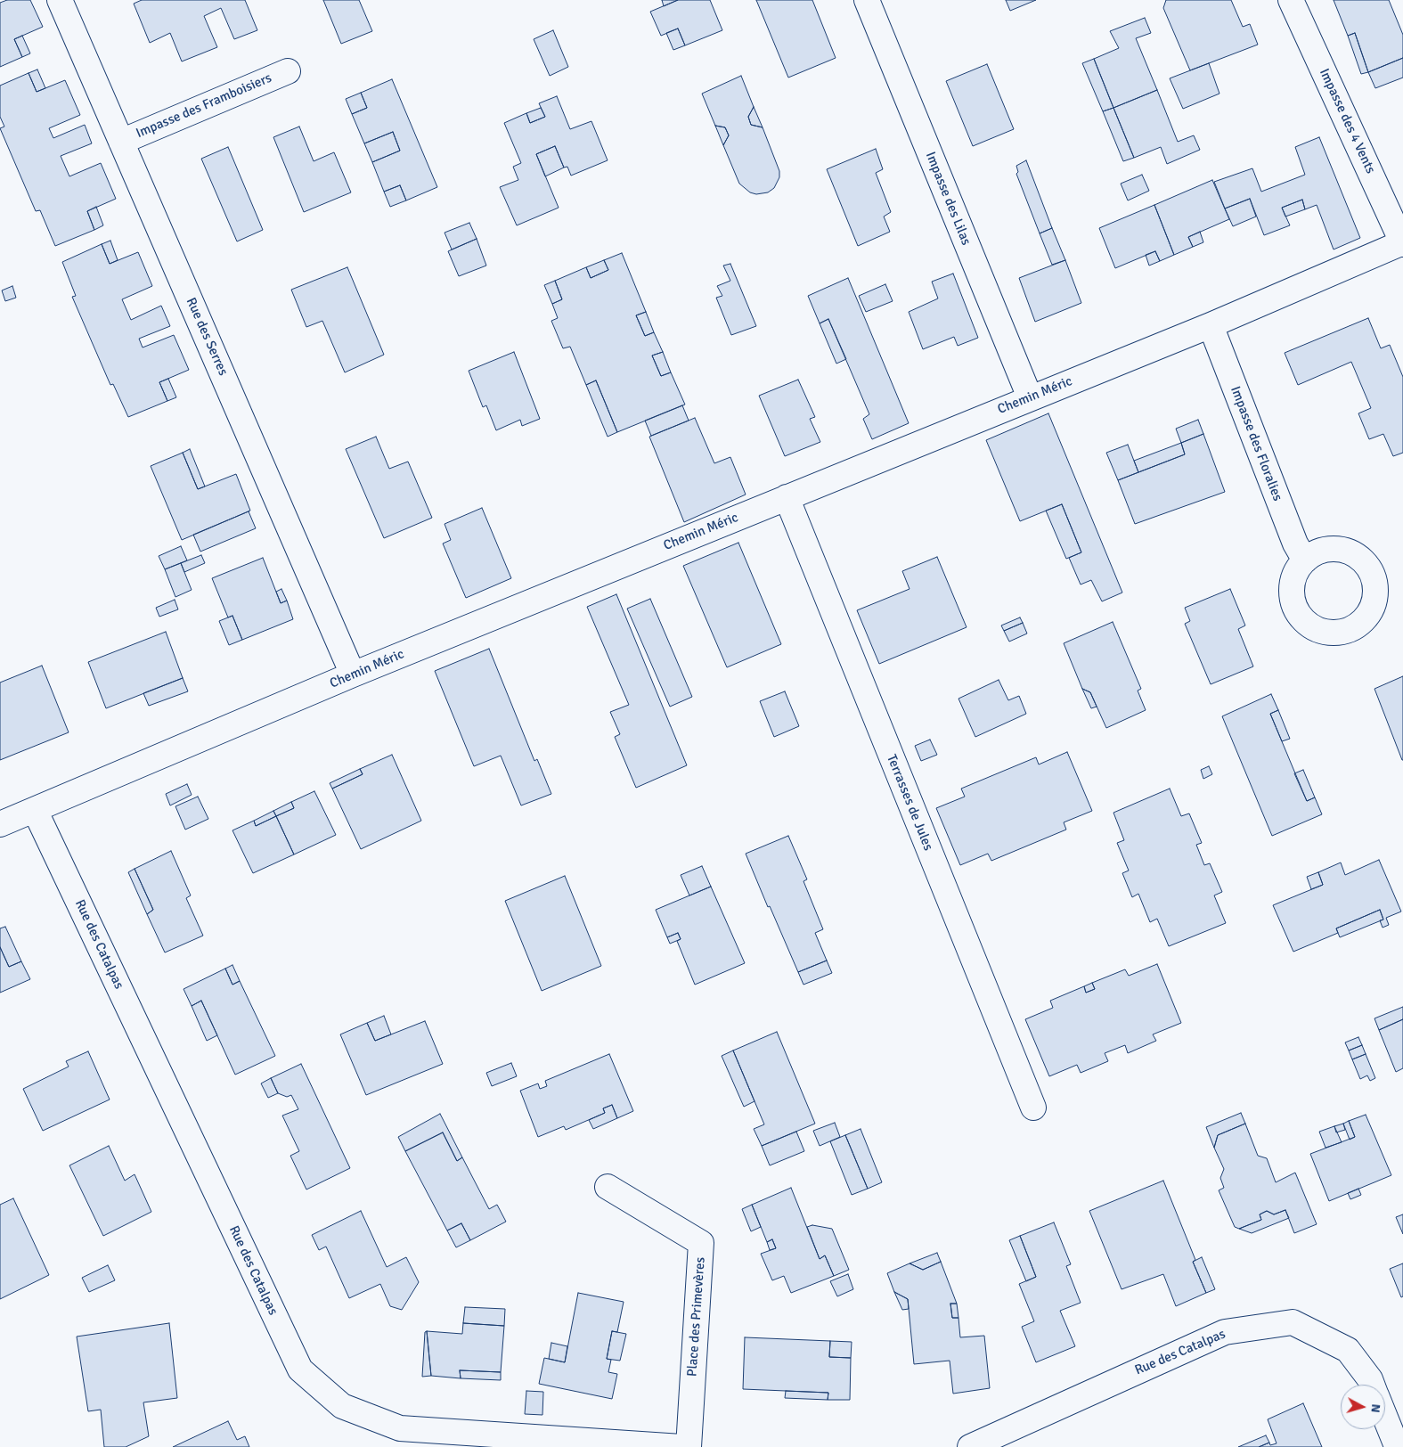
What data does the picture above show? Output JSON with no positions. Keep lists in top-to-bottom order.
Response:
{
  "streets": {
    "street": [
      "Impasse des Framboisiers",
      "Impasse des 4 Vents",
      "Impasse des Lilas",
      "Rue des Serres",
      "Chemin Méric",
      "Impasse des Floralies",
      "Terrasses de Jules",
      "Rue des Catalpas",
      "Place des Primevères"
    ]
  },
  "crossings": [
    ["Impasse des Framboisiers", "Rue des Serres"],
    ["Impasse des 4 Vents", "Chemin Méric"],
    ["Impasse des Lilas", "Chemin Méric"],
    ["Rue des Serres", "Chemin Méric"],
    ["Chemin Méric", "Impasse des Floralies"],
    ["Chemin Méric", "Terrasses de Jules"],
    ["Chemin Méric", "Rue des Catalpas"]
  ],
  "north": "right"
}
